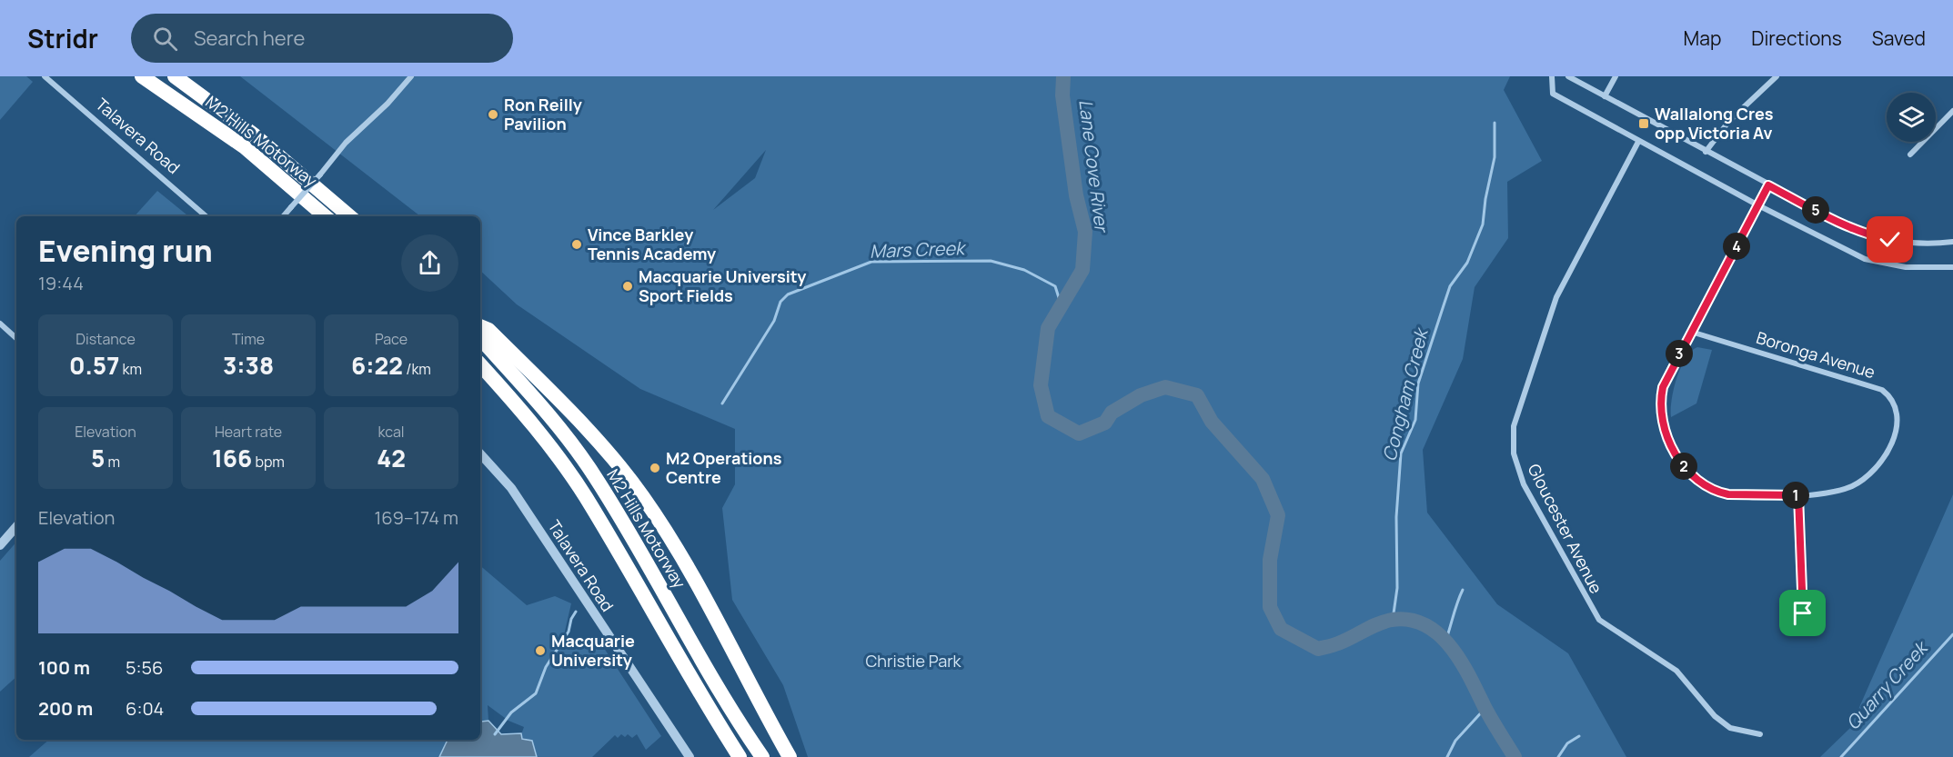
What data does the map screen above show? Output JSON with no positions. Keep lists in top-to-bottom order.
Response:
{
  "streets": {
    "highway": ["M2 Hills Motorway"],
    "street": ["Talavera Road", "Boronga Avenue", "Gloucester Avenue"]
  },
  "water": [
    "Lane Cove River",
    "Mars Creek",
    "Congham Creek",
    "Quarry Creek"
  ],
  "parks": ["Christie Park"],
  "places": {
    "other": [
      "Ron Reilly Pavilion",
      "Vince Barkley Tennis Academy",
      "Macquarie University Sport Fields",
      "M2 Operations Centre",
      "Macquarie University"
    ],
    "transit": ["Wallalong Cres opp Victoria Av"]
  },
  "page": {
    "header": "Stridr",
    "search": "Search here",
    "nav": ["Map", "Directions", "Saved"],
    "pins": [
      "5",
      "4",
      "3",
      "2",
      "1"
    ],
    "heading": ["Evening run", "19:44"],
    "stats": [
      ["Distance", "0.57 km"],
      ["Time", "3:38"],
      ["Pace", "6:22 /km"],
      ["Elevation", "5 m"],
      ["Heart rate", "166 bpm"],
      ["kcal", "42"]
    ],
    "chart": ["Elevation", "169–174 m"],
    "list": [
      {
        "name": "100 m",
        "note": "5:56"
      },
      {
        "name": "200 m",
        "note": "6:04"
      }
    ]
  }
}
